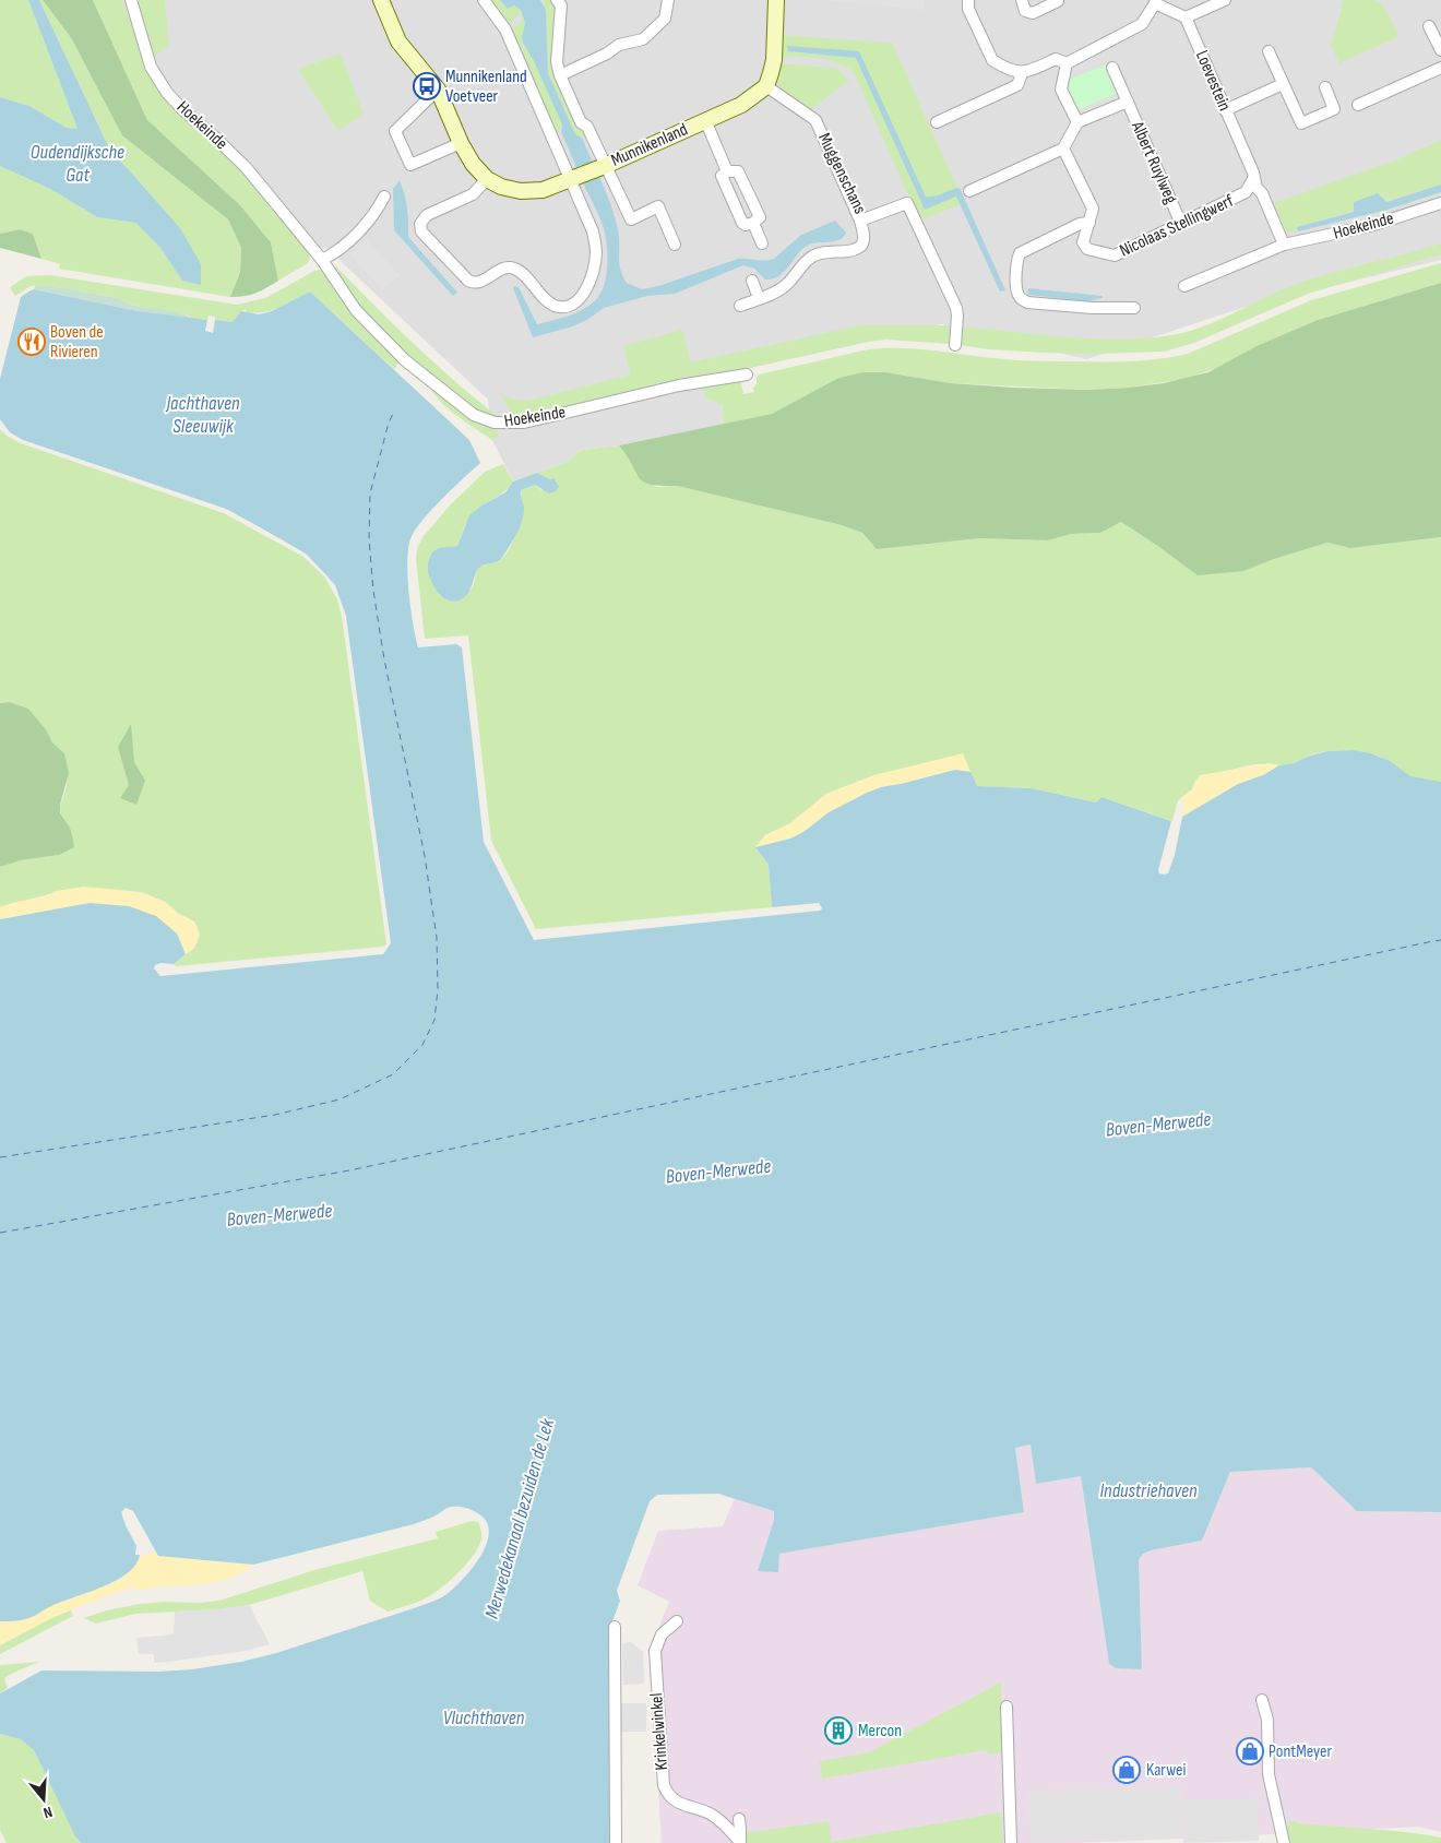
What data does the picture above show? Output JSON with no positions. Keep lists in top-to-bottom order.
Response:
{
  "streets": {
    "street": [
      "Loevestein",
      "Hoekeinde",
      "Munnikenland",
      "Albert Ruylweg",
      "Muggenschans",
      "Nicolaas Stellingwerf",
      "Krinkelwinkel"
    ]
  },
  "crossings": [
    ["Loevestein", "Nicolaas Stellingwerf"],
    ["Munnikenland", "Muggenschans"],
    ["Albert Ruylweg", "Nicolaas Stellingwerf"]
  ],
  "water": [
    "Oudendijksche Gat",
    "Jachthaven Sleeuwijk",
    "Boven-Merwede",
    "Industriehaven",
    "Merwedekanaal bezuiden de Lek",
    "Vluchthaven"
  ],
  "places": {
    "bus stop": ["Munnikenland Voetveer"],
    "restaurant": ["Boven de Rivieren"],
    "building": ["Mercon"],
    "shop": ["PontMeyer", "Karwei"]
  },
  "north": "bottom"
}
